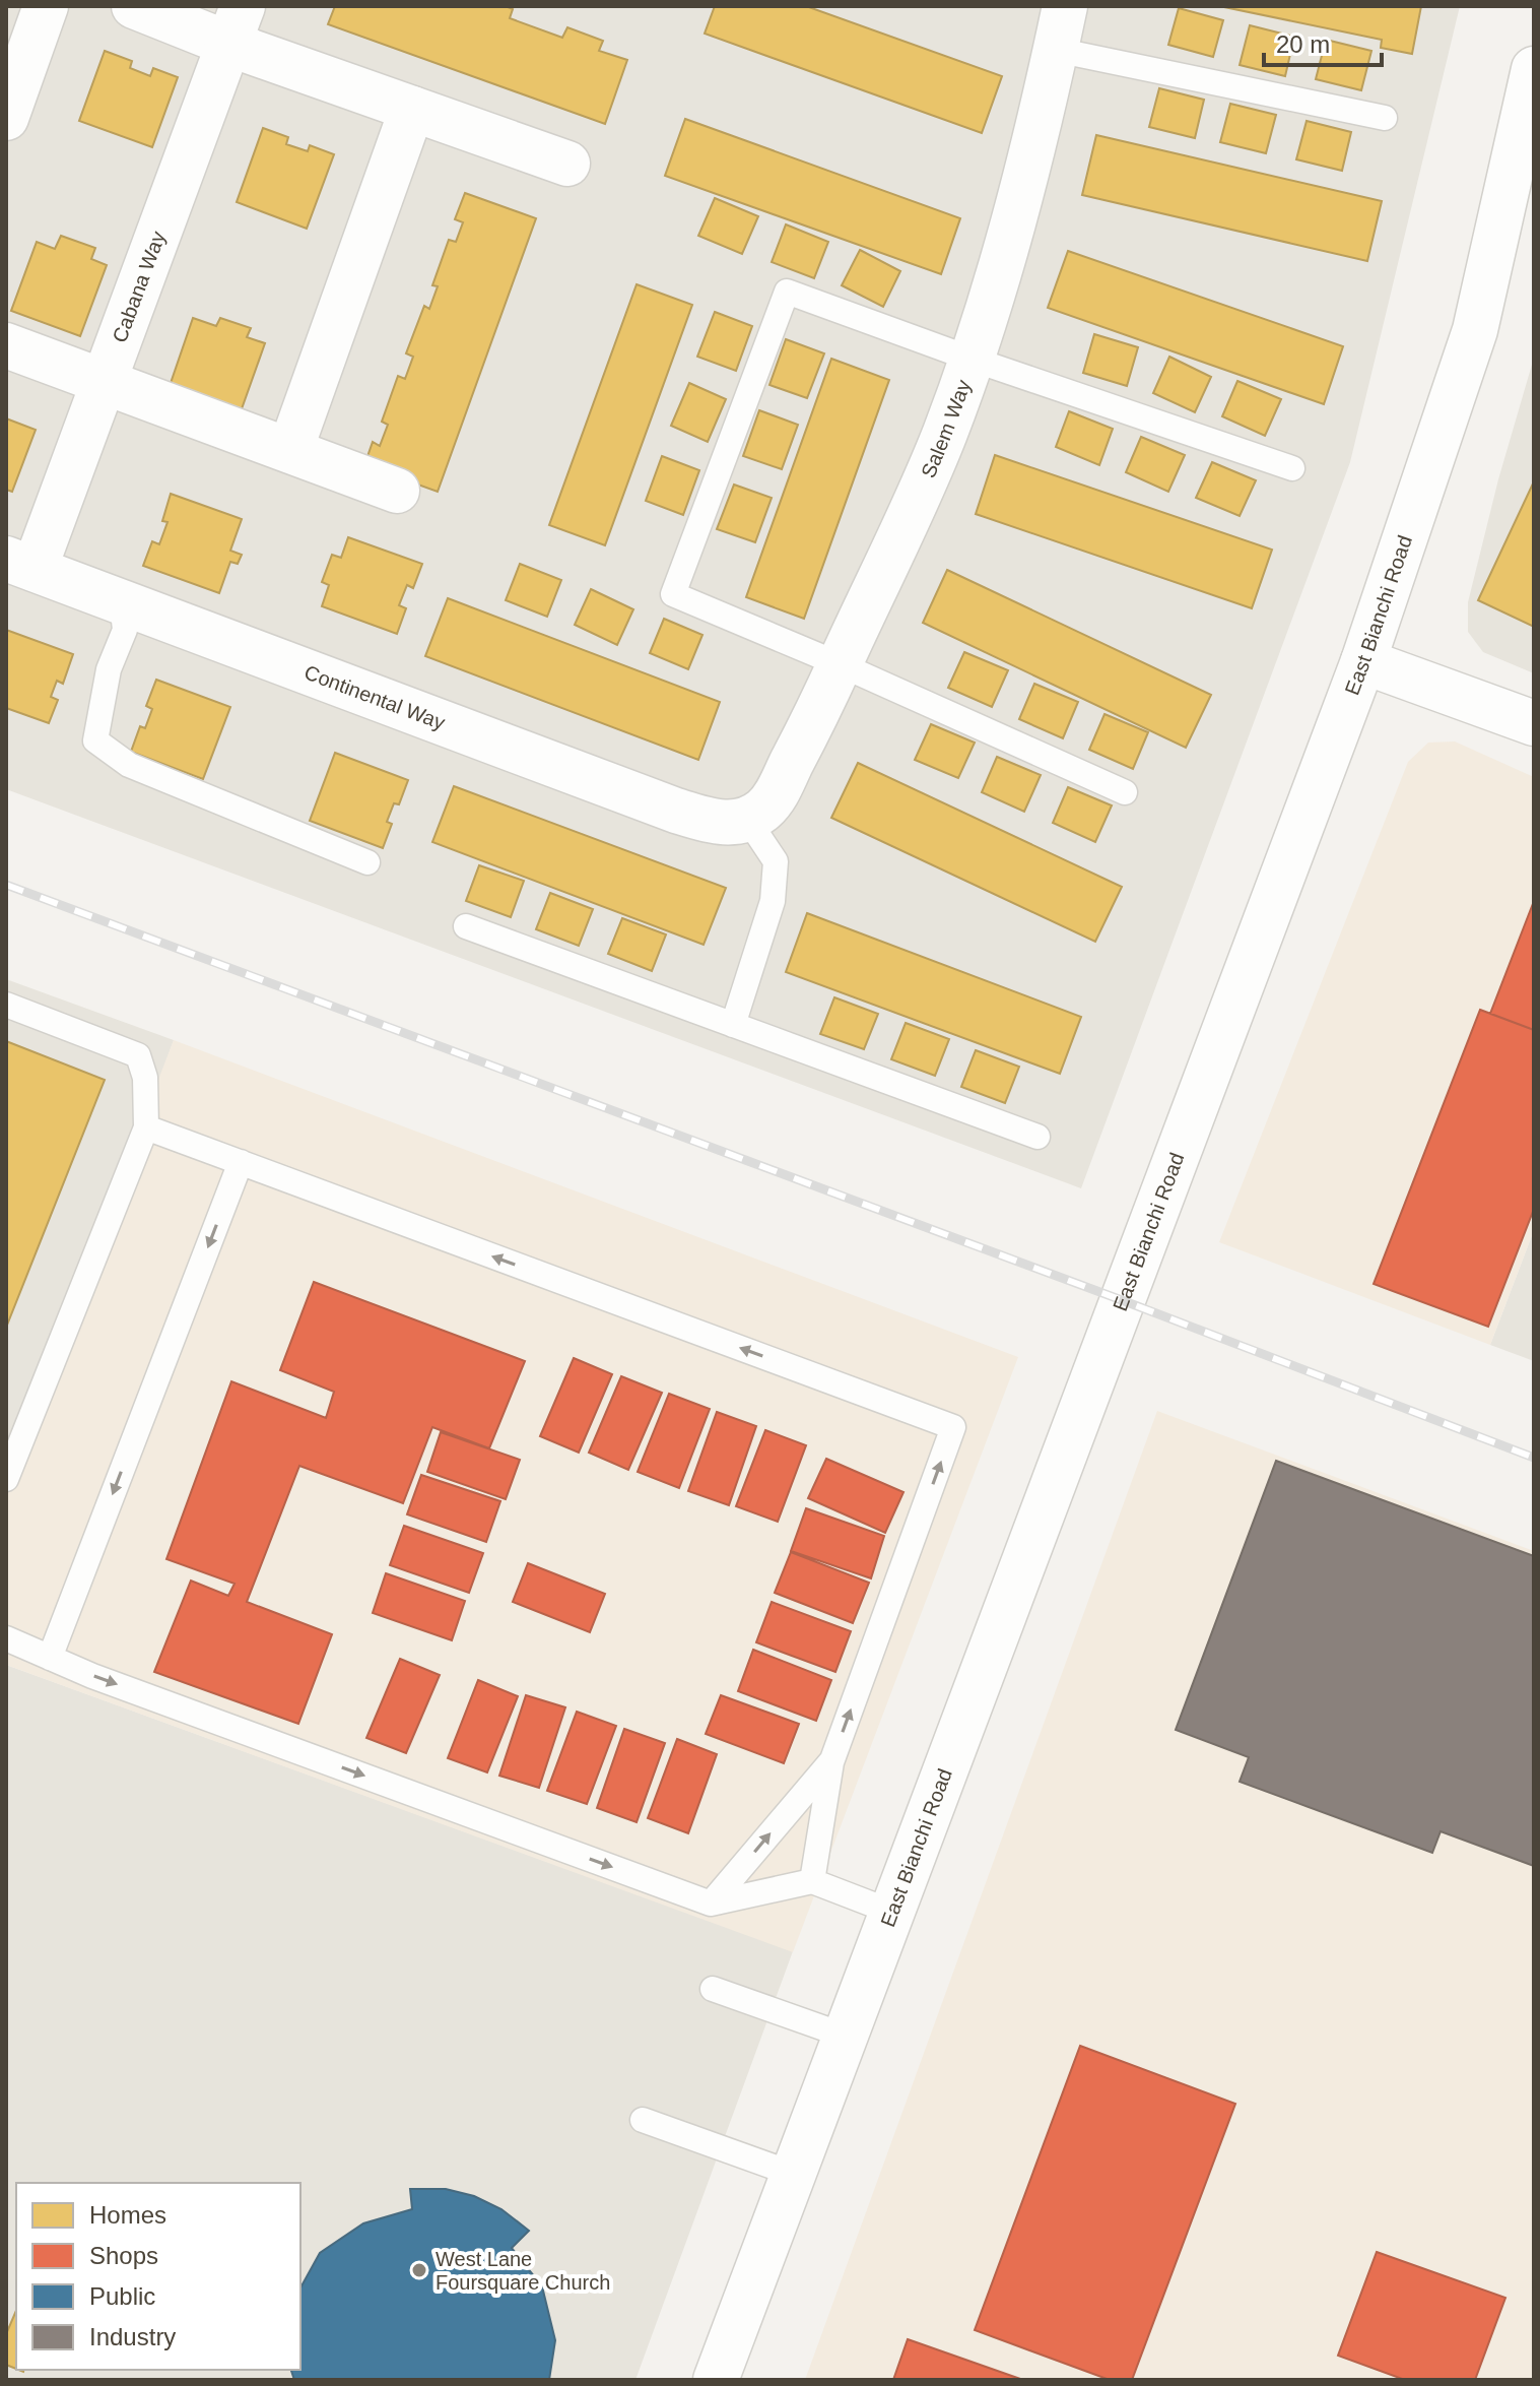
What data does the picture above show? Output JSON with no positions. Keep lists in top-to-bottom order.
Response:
{
  "streets": {
    "street": [
      "Cabana Way",
      "Salem Way",
      "East Bianchi Road",
      "Continental Way"
    ]
  },
  "crossings": [
    ["Cabana Way", "Continental Way"],
    ["Salem Way", "Continental Way"]
  ],
  "places": ["West Lane Foursquare Church"],
  "legend": [
    "Homes",
    "Shops",
    "Public",
    "Industry"
  ],
  "scale_bar": "20 m"
}
